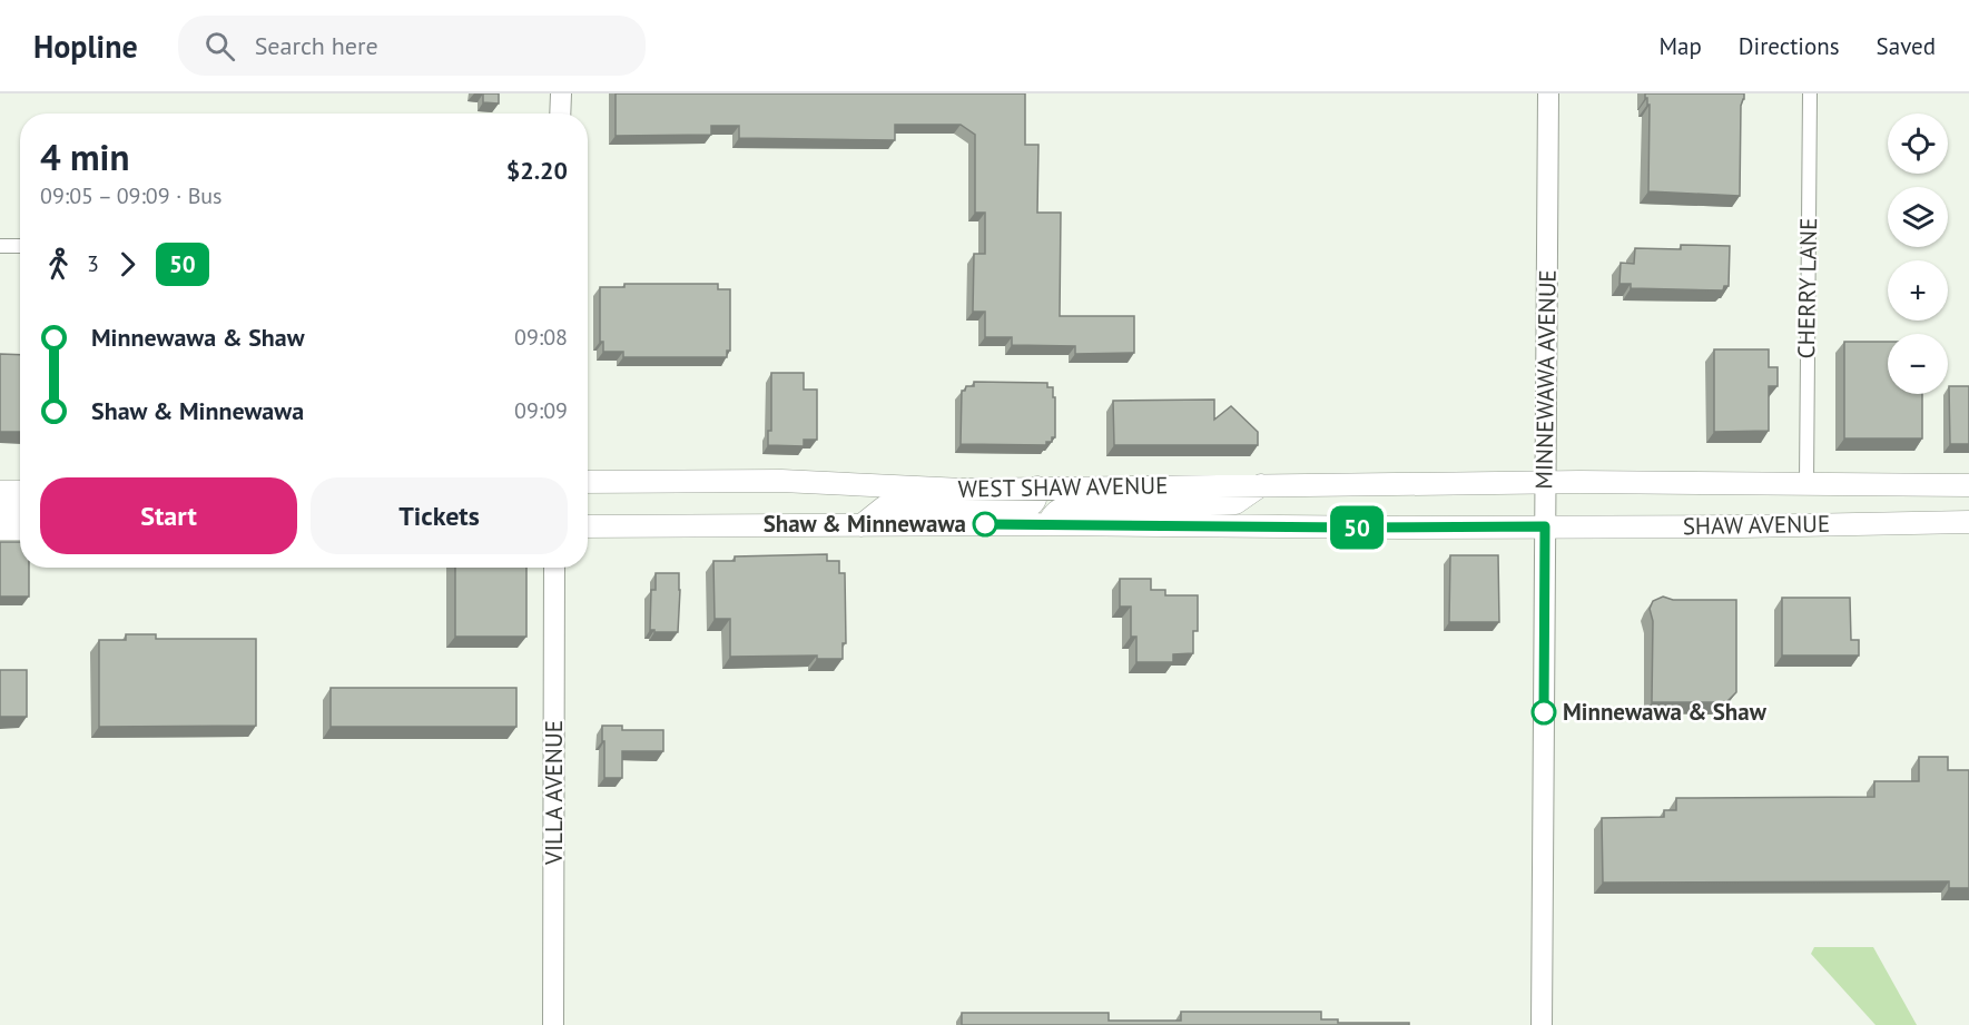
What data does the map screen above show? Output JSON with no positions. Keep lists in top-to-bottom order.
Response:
{
  "streets": {
    "main road": ["WEST SHAW AVENUE", "SHAW AVENUE"],
    "street": ["CHERRY LANE", "MINNEWAWA AVENUE", "VILLA AVENUE"]
  },
  "crossings": [
    ["CHERRY LANE", "SHAW AVENUE"],
    ["MINNEWAWA AVENUE", "WEST SHAW AVENUE"],
    ["MINNEWAWA AVENUE", "SHAW AVENUE"],
    ["WEST SHAW AVENUE", "SHAW AVENUE"]
  ],
  "places": ["Shaw & Minnewawa", "Minnewawa & Shaw"],
  "lines": ["bus line 50"],
  "page": {
    "header": "Hopline",
    "search": "Search here",
    "nav": ["Map", "Directions", "Saved"],
    "on_map": "50",
    "map_buttons": ["+", "−"],
    "heading": ["4 min", "09:05 – 09:09 · Bus", "$2.20"],
    "legs": ["3", "50"],
    "list": [
      {
        "name": "Minnewawa & Shaw",
        "value": "09:08"
      },
      {
        "name": "Shaw & Minnewawa",
        "value": "09:09"
      }
    ],
    "buttons": ["Start", "Tickets"]
  }
}
